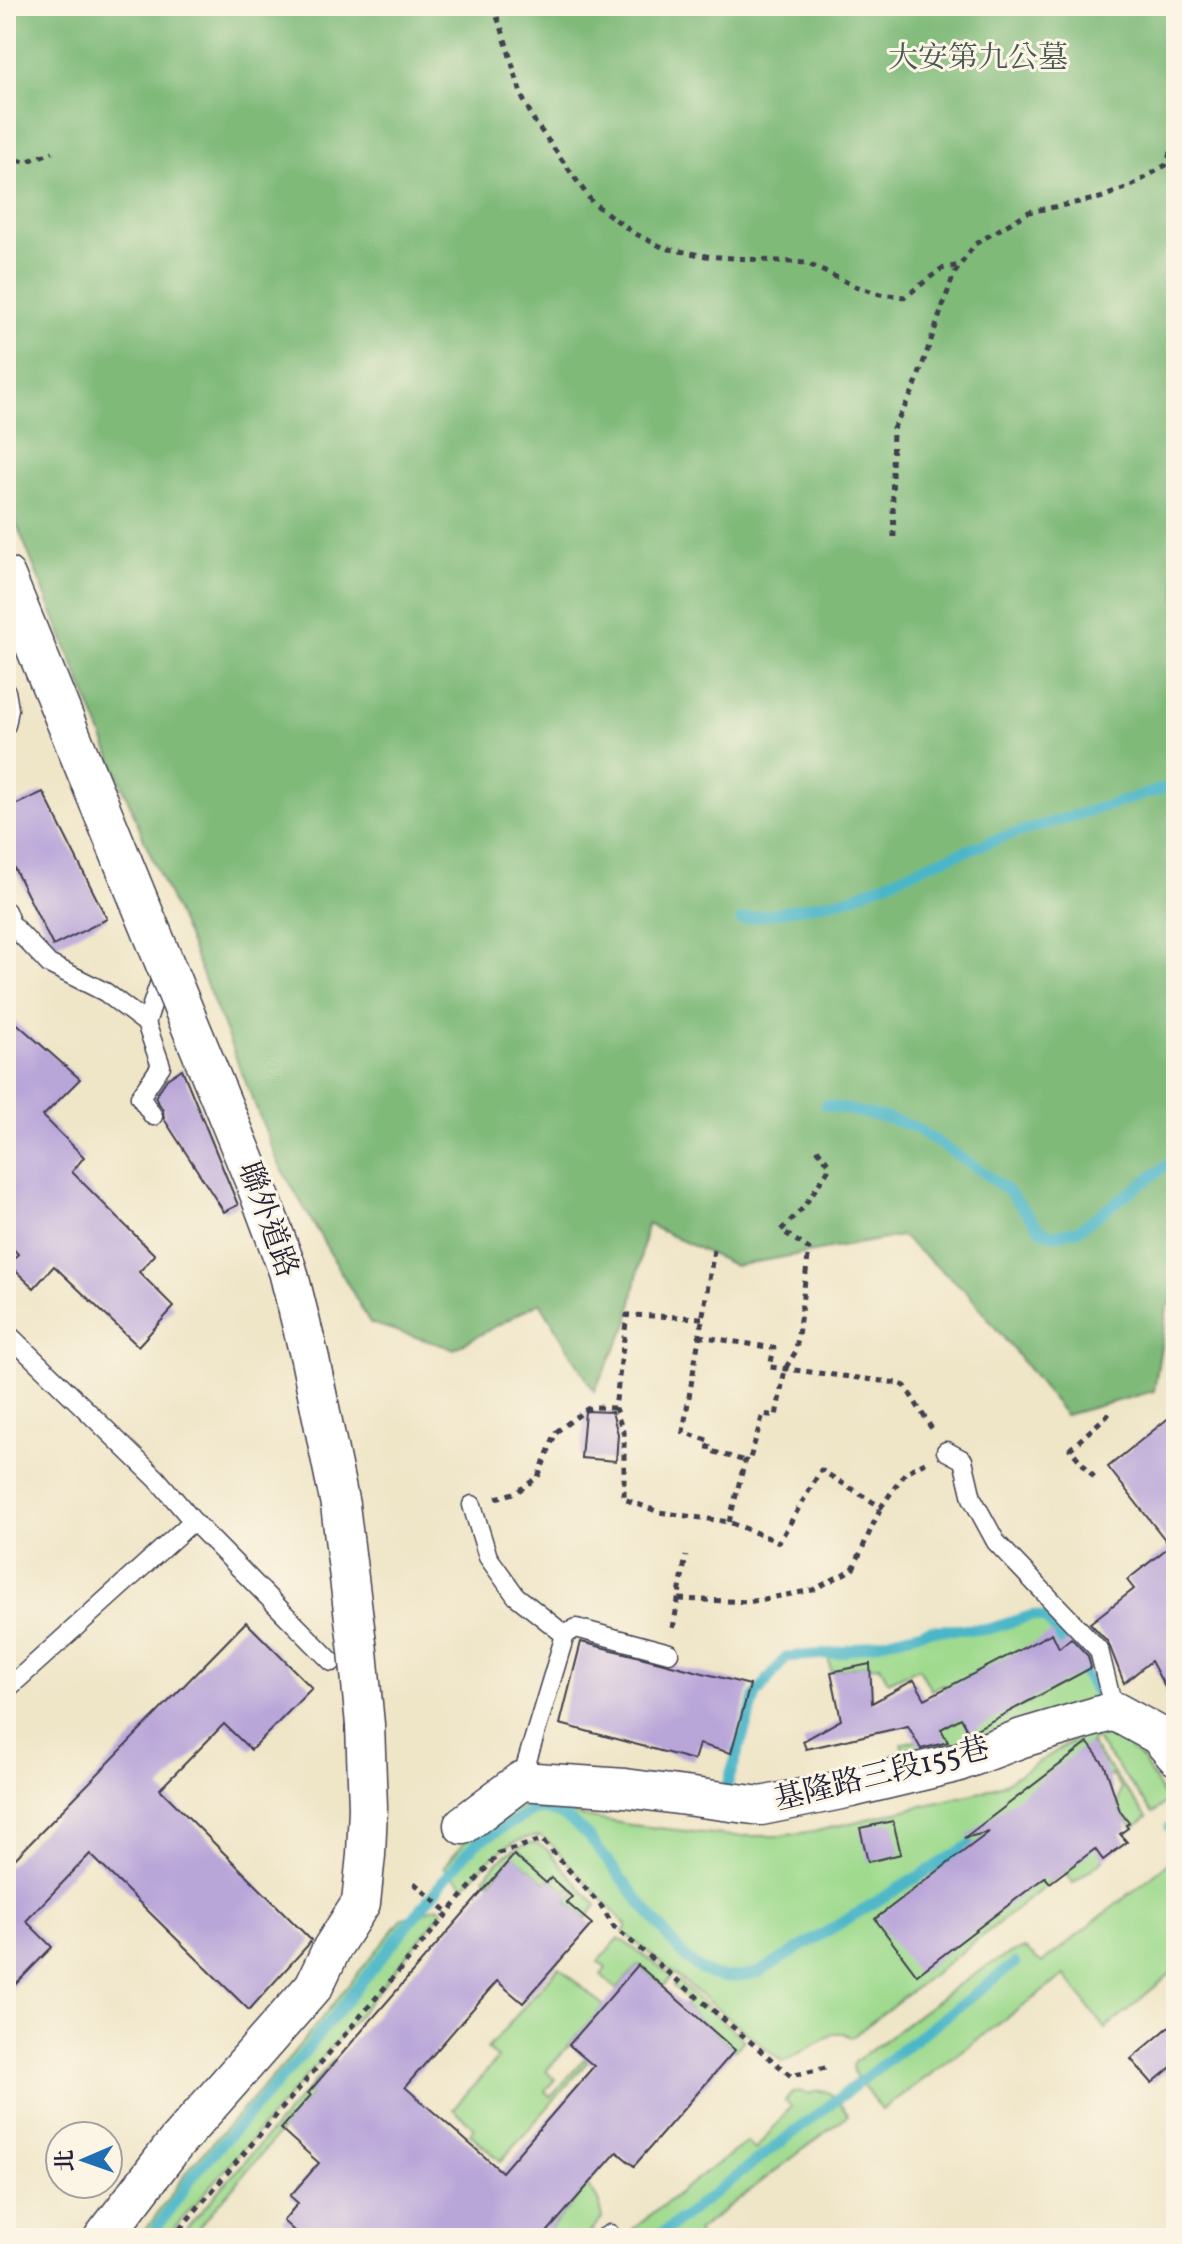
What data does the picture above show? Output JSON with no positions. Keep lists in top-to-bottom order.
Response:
{
  "streets": {
    "street": ["聯外道路", "基隆路三段155巷"]
  },
  "parks": ["大安第九公墓"],
  "north": "left"
}
